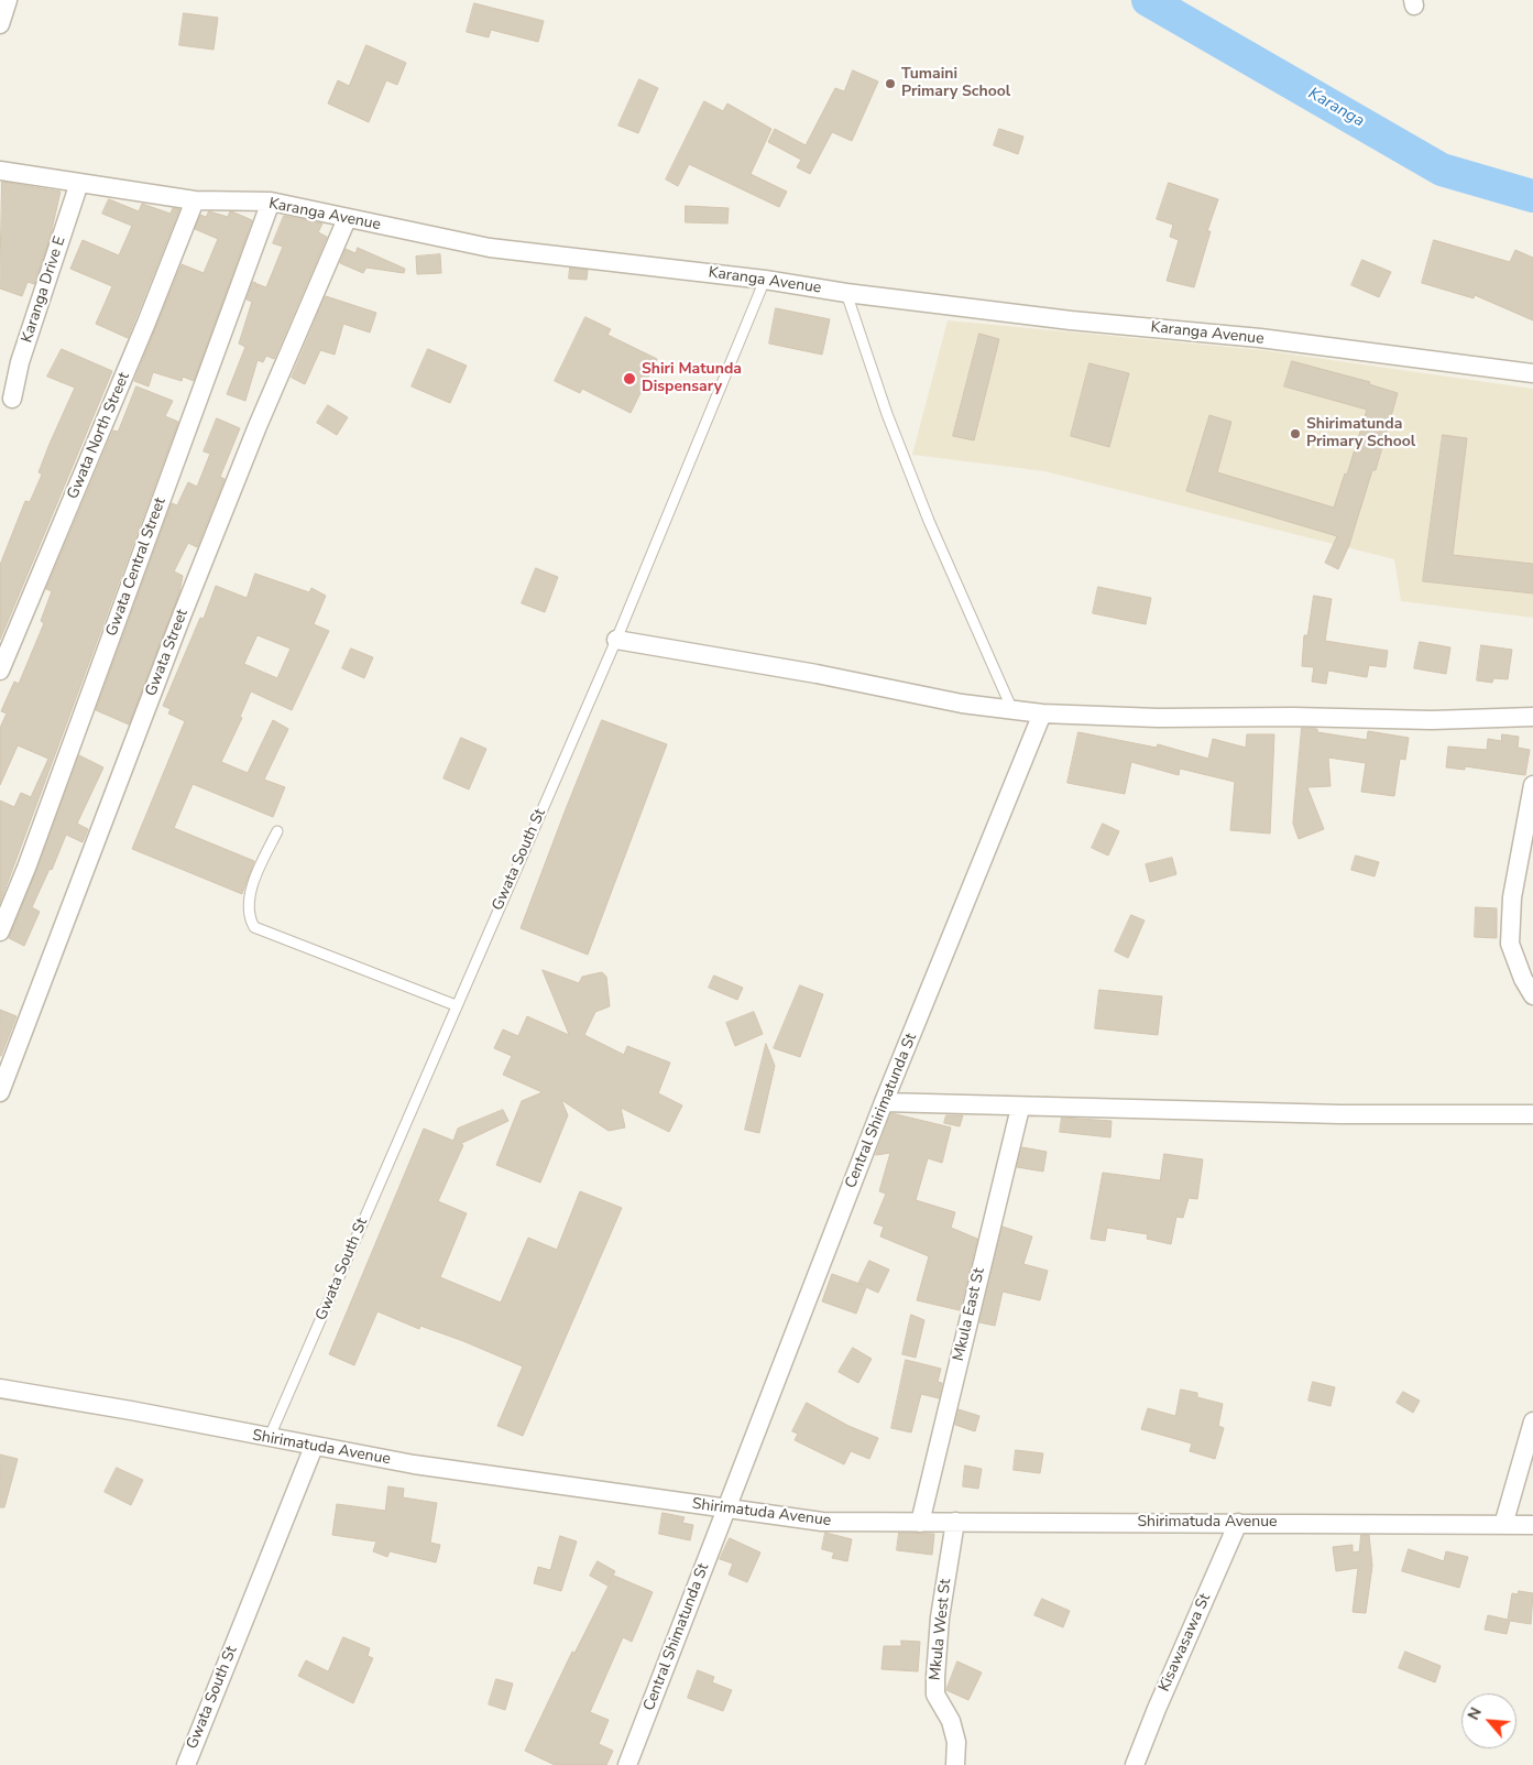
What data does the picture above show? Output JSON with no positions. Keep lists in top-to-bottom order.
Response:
{
  "streets": {
    "street": [
      "Karanga Avenue",
      "Karanga Drive E",
      "Gwata North Street",
      "Gwata Central Street",
      "Gwata Street",
      "Gwata South St",
      "Central Shirimatunda St",
      "Mkula East St",
      "Shirimatuda Avenue",
      "Mkula West St",
      "Central Shimatunda St",
      "Kisawasawa St"
    ]
  },
  "crossings": [
    ["Karanga Avenue", "Karanga Drive E"],
    ["Karanga Avenue", "Gwata North Street"],
    ["Karanga Avenue", "Gwata Central Street"],
    ["Karanga Avenue", "Gwata Street"],
    ["Karanga Avenue", "Gwata South St"],
    ["Gwata South St", "Shirimatuda Avenue"],
    ["Central Shirimatunda St", "Shirimatuda Avenue"],
    ["Central Shirimatunda St", "Central Shimatunda St"],
    ["Mkula East St", "Shirimatuda Avenue"],
    ["Shirimatuda Avenue", "Mkula West St"],
    ["Shirimatuda Avenue", "Central Shimatunda St"],
    ["Shirimatuda Avenue", "Kisawasawa St"]
  ],
  "water": ["Karanga"],
  "places": ["Tumaini Primary School", "Shiri Matunda Dispensary", "Shirimatunda Primary School"],
  "north": "top left"
}
